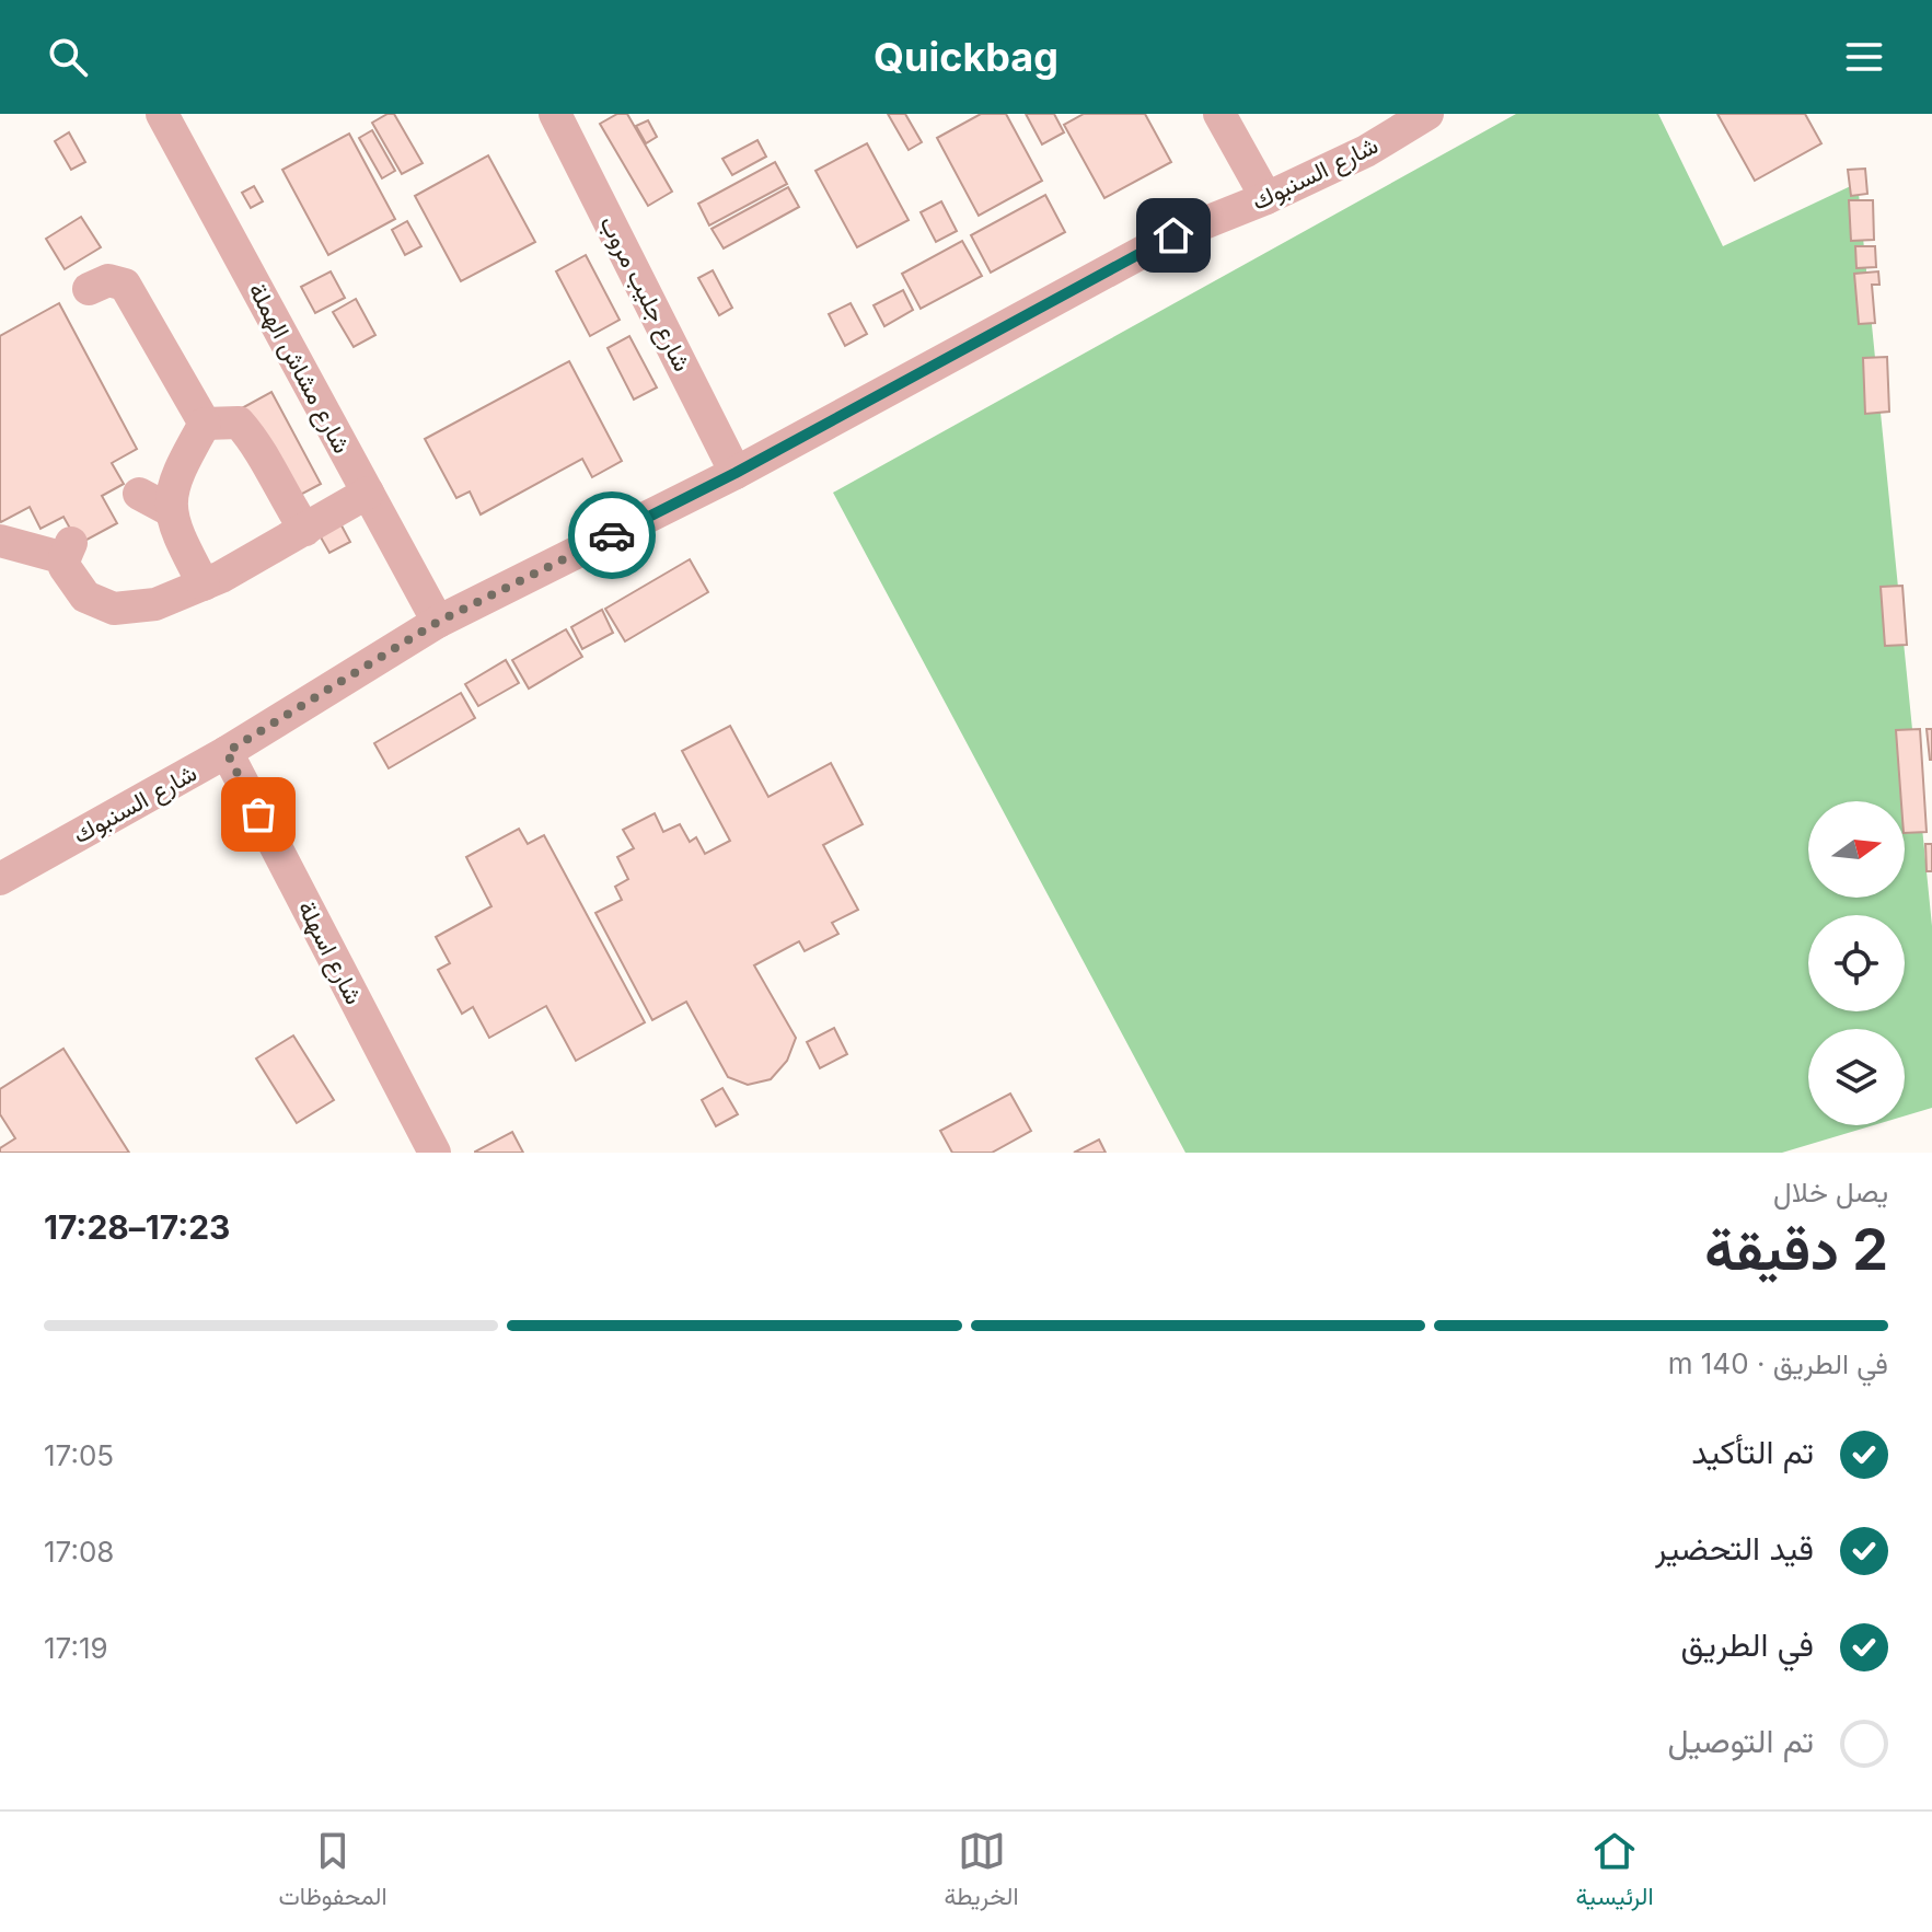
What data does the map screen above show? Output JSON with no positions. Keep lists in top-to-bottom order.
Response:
{
  "streets": {
    "street": [
      "شارع السنبوك",
      "شارع جليب مروب",
      "شارع مشاش الهملة",
      "شارع اسهلة"
    ]
  },
  "crossings": [
    ["شارع السنبوك", "شارع جليب مروب"],
    ["شارع السنبوك", "شارع مشاش الهملة"],
    ["شارع السنبوك", "شارع اسهلة"]
  ],
  "north": "right",
  "page": {
    "header": "Quickbag",
    "heading": ["2 دقيقة", "يصل خلال", "17:23–17:28"],
    "bar": "في الطريق · 140 m",
    "list": [
      ["تم التأكيد", "17:05"],
      ["قيد التحضير", "17:08"],
      ["في الطريق", "17:19"],
      "تم التوصيل"
    ],
    "tabs": ["الرئيسية", "الخريطة", "المحفوظات"]
  }
}
